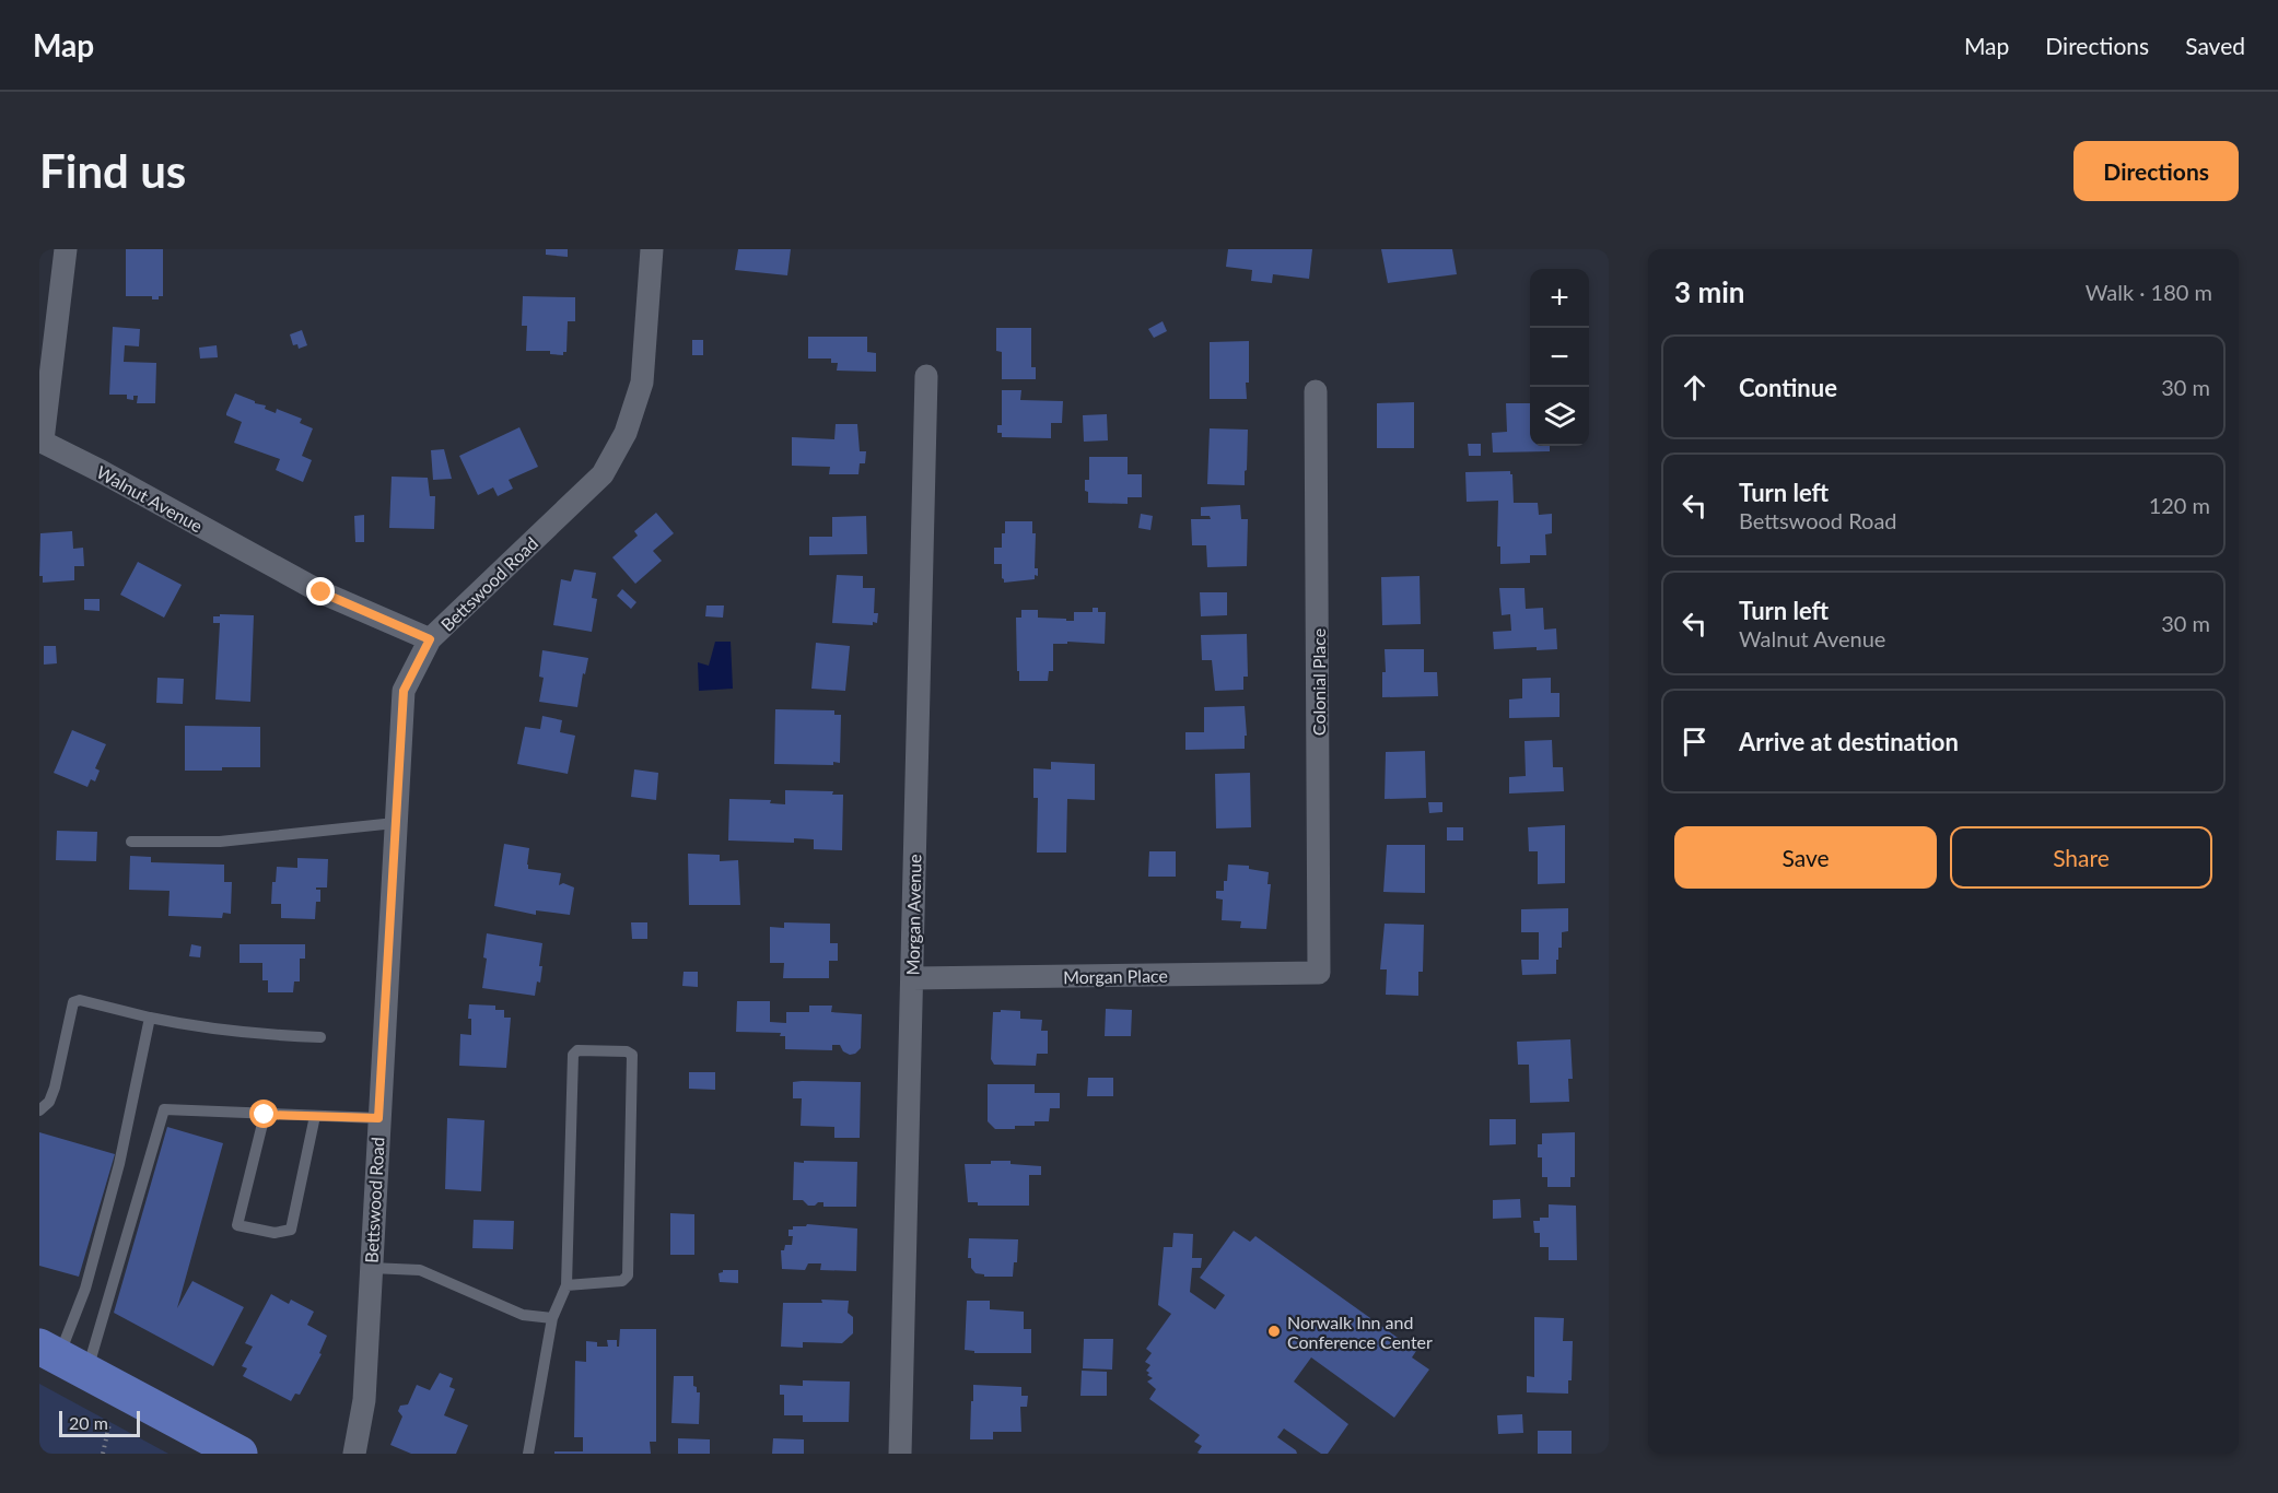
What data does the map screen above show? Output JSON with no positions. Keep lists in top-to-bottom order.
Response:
{
  "streets": {
    "street": [
      "Walnut Avenue",
      "Bettswood Road",
      "Colonial Place",
      "Morgan Avenue",
      "Morgan Place"
    ]
  },
  "crossings": [
    ["Walnut Avenue", "Bettswood Road"],
    ["Colonial Place", "Morgan Place"],
    ["Morgan Avenue", "Morgan Place"]
  ],
  "places": ["Norwalk Inn and Conference Center"],
  "scale_bar": "20 m",
  "page": {
    "header": "Map",
    "nav": ["Map", "Directions", "Saved"],
    "buttons": [
      "Directions",
      ["Save", "Share"]
    ],
    "title": "Find us",
    "heading": ["3 min", "Walk · 180 m"],
    "map_buttons": ["+", "−"],
    "list": [
      ["Continue", "30 m"],
      ["Turn left", "Bettswood Road", "120 m"],
      ["Turn left", "Walnut Avenue", "30 m"],
      "Arrive at destination"
    ],
    "scale": "20 m"
  }
}
